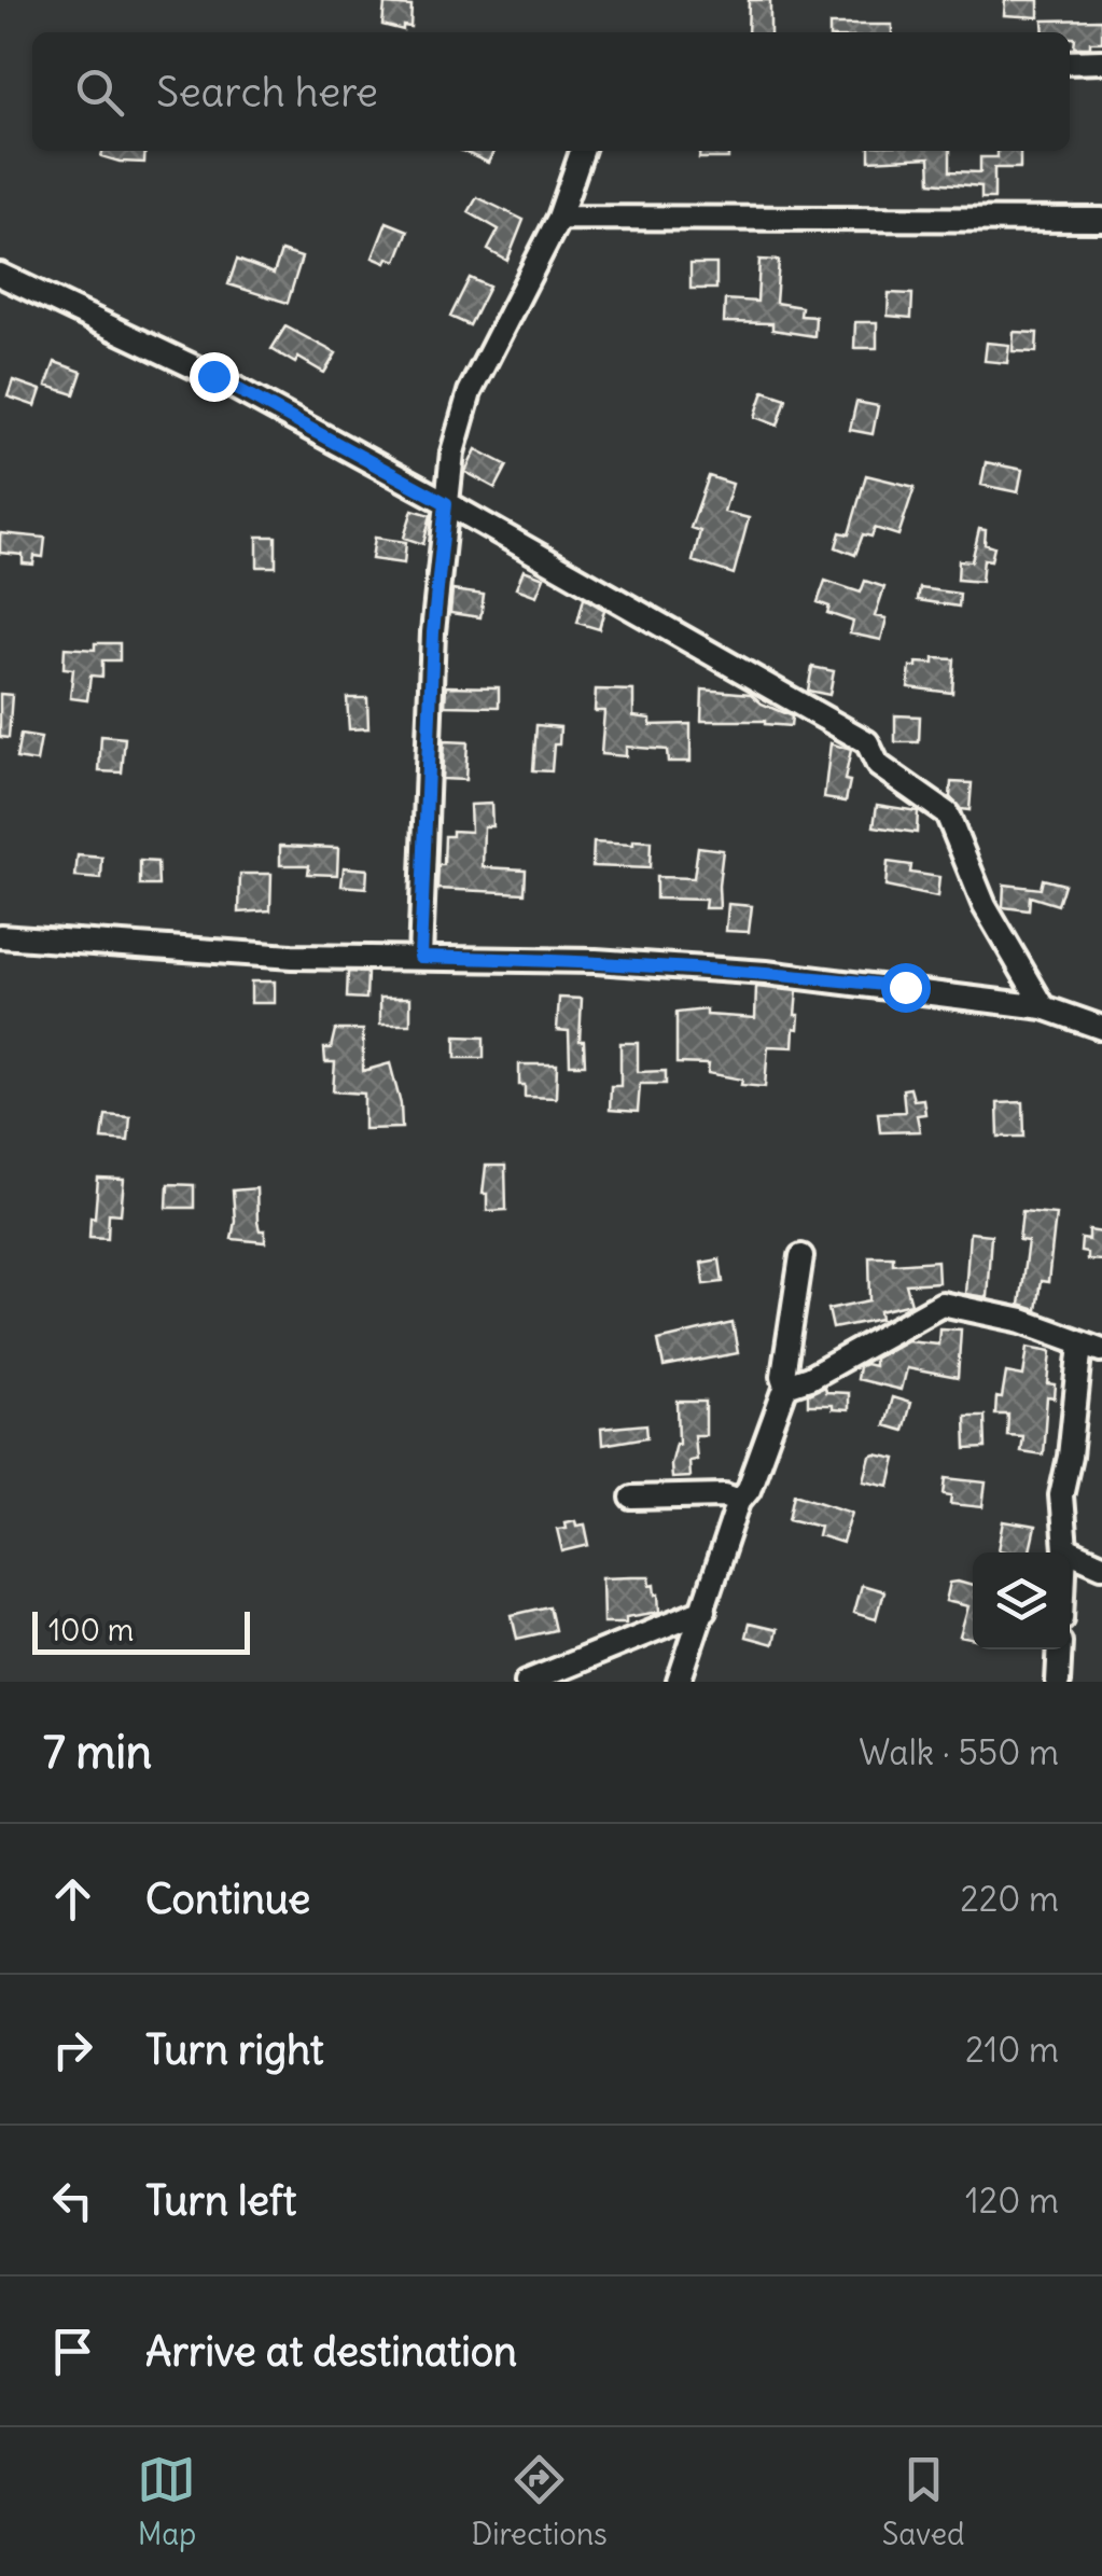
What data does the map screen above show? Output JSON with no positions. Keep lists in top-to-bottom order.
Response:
{
  "scale_bar": "100 m",
  "page": {
    "search": "Search here",
    "scale": "100 m",
    "heading": ["7 min", "Walk · 550 m"],
    "list": [
      ["Continue", "220 m"],
      ["Turn right", "210 m"],
      ["Turn left", "120 m"],
      "Arrive at destination"
    ],
    "nav": ["Map", "Directions", "Saved"]
  }
}
